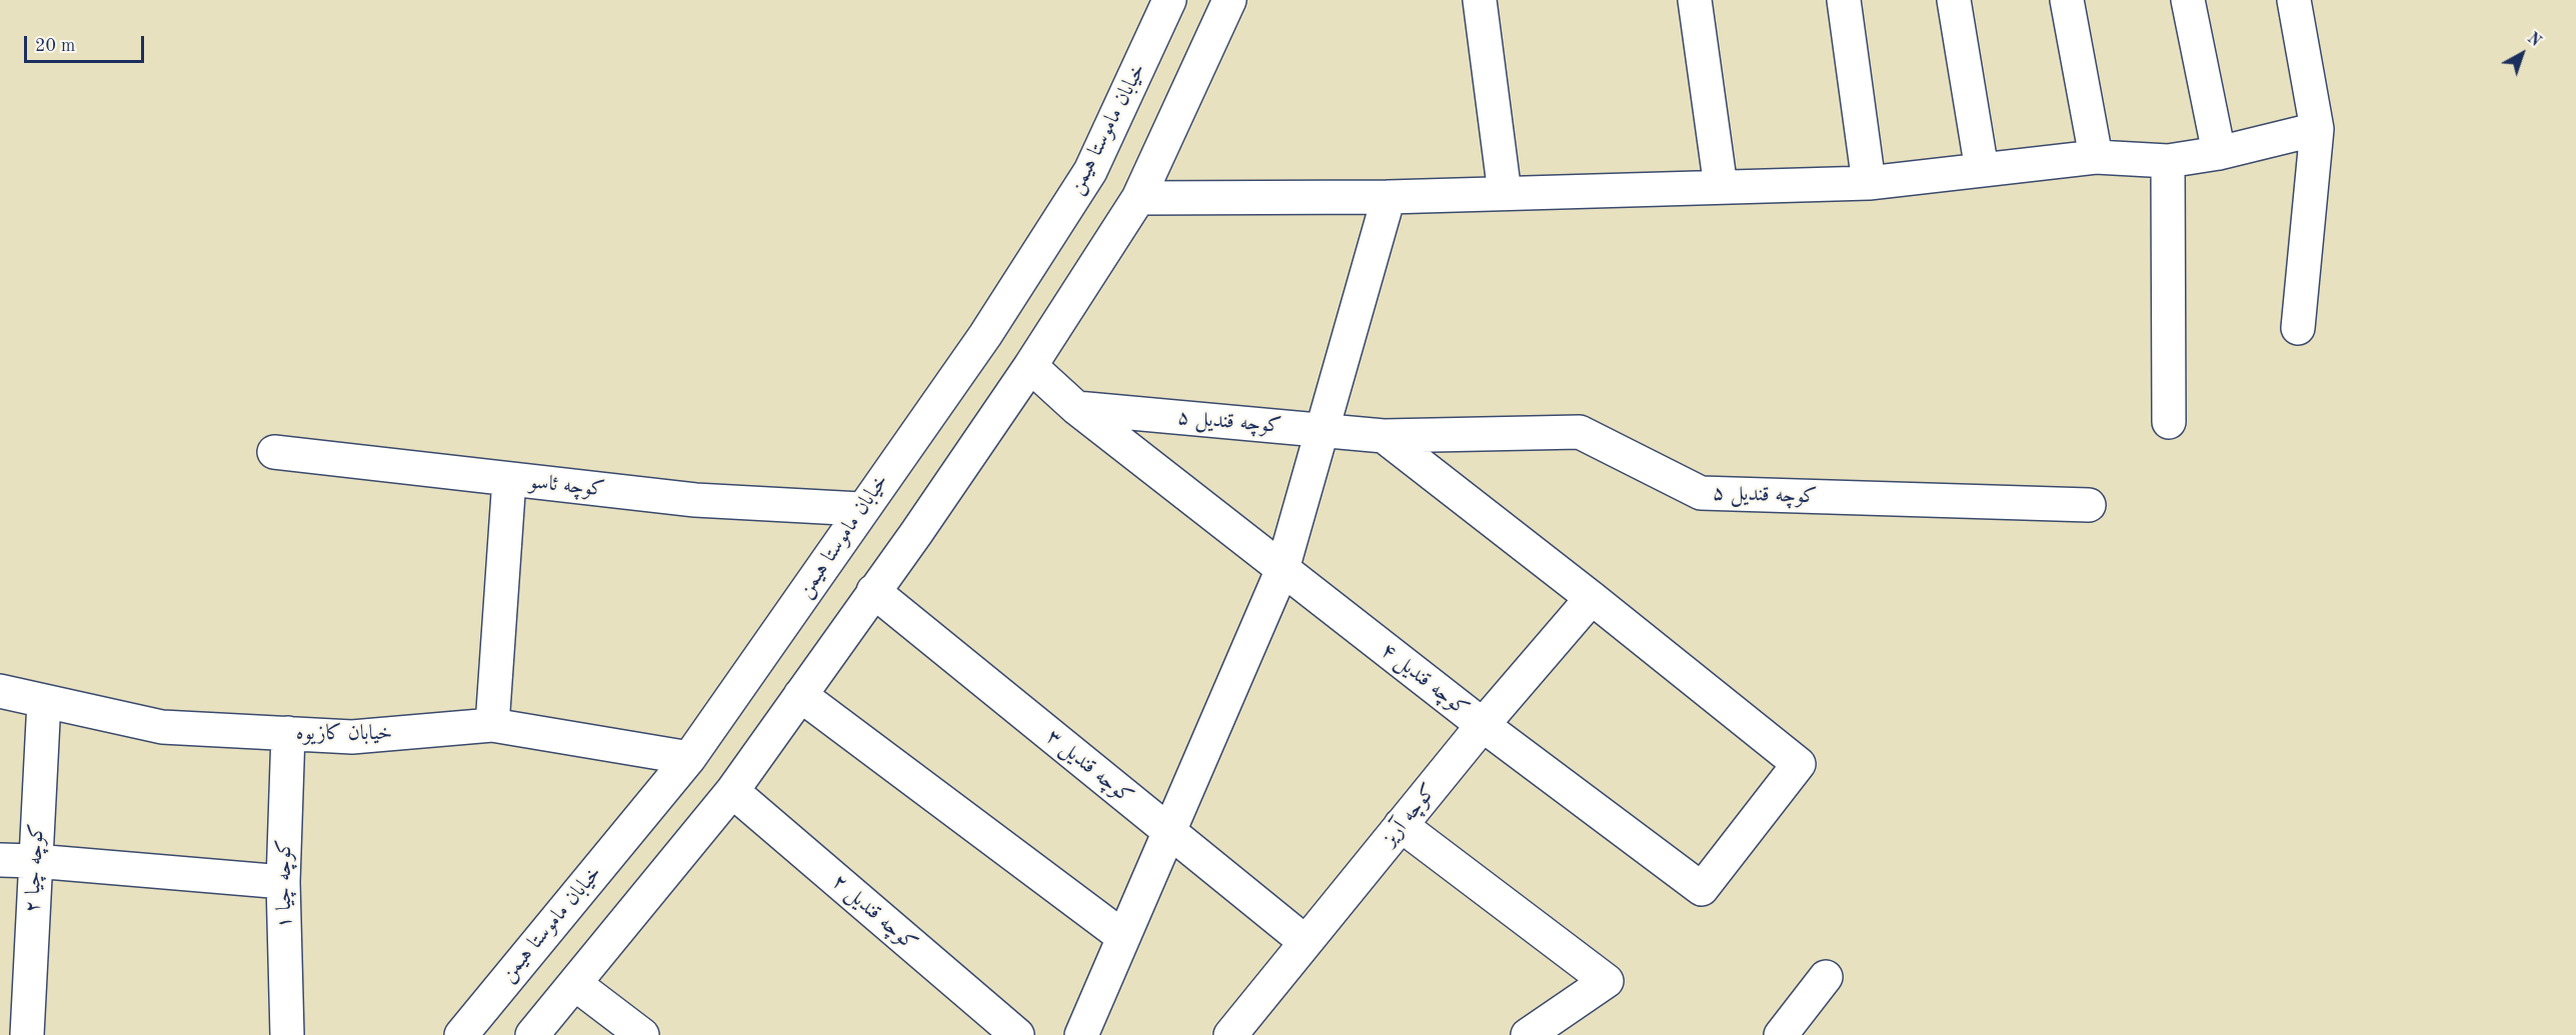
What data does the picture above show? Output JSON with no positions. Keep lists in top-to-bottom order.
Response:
{
  "streets": {
    "street": [
      "خیابان ماموستا هیمن",
      "کوچه قندیل ۵",
      "کوچه ئاسو",
      "کوچه قندیل ۴",
      "خیابان کازیوه",
      "کوچه قندیل ۳",
      "کوچه آریز",
      "کوچه چیا ۲",
      "کوچه چیا ۱",
      "کوچه قندیل ۲"
    ]
  },
  "crossings": [
    ["خیابان ماموستا هیمن", "کوچه ئاسو"],
    ["خیابان ماموستا هیمن", "خیابان کازیوه"],
    ["کوچه قندیل ۵", "کوچه قندیل ۴"],
    ["کوچه قندیل ۴", "کوچه آریز"],
    ["خیابان کازیوه", "کوچه چیا ۲"],
    ["خیابان کازیوه", "کوچه چیا ۱"],
    ["کوچه قندیل ۳", "کوچه آریز"]
  ],
  "scale_bar": "20 m",
  "north": "top right"
}
